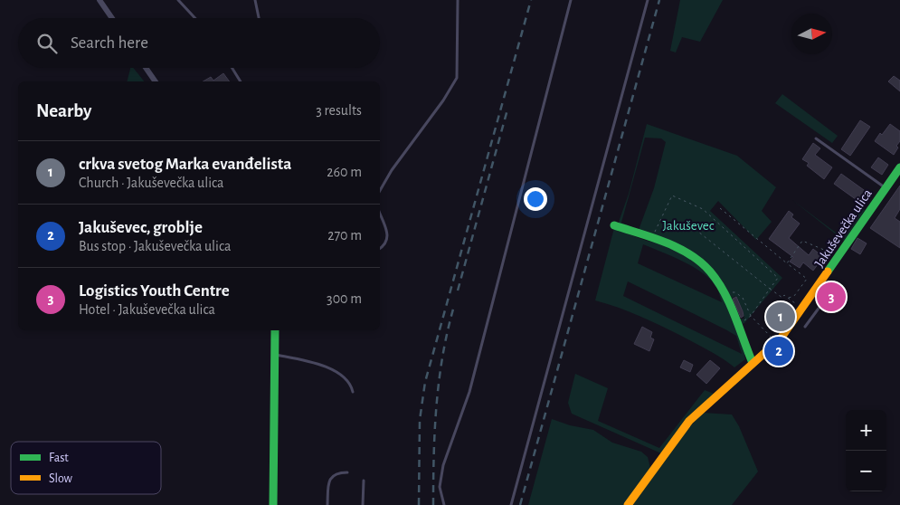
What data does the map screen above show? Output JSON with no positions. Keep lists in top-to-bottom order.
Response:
{
  "streets": {
    "main road": ["Jakuševečka ulica"]
  },
  "parks": ["Jakuševec"],
  "legend": ["Fast", "Slow"],
  "north": "right",
  "page": {
    "search": "Search here",
    "heading": ["Nearby", "3 results"],
    "list": [
      {
        "mark": "1",
        "name": "crkva svetog Marka evanđelista",
        "note": "Church · Jakuševečka ulica",
        "value": "260 m"
      },
      {
        "mark": "2",
        "name": "Jakuševec, groblje",
        "note": "Bus stop · Jakuševečka ulica",
        "value": "270 m"
      },
      {
        "mark": "3",
        "name": "Logistics Youth Centre",
        "note": "Hotel · Jakuševečka ulica",
        "value": "300 m"
      }
    ],
    "pins": ["3", "1", "2"],
    "map_buttons": ["+", "−"]
  }
}
